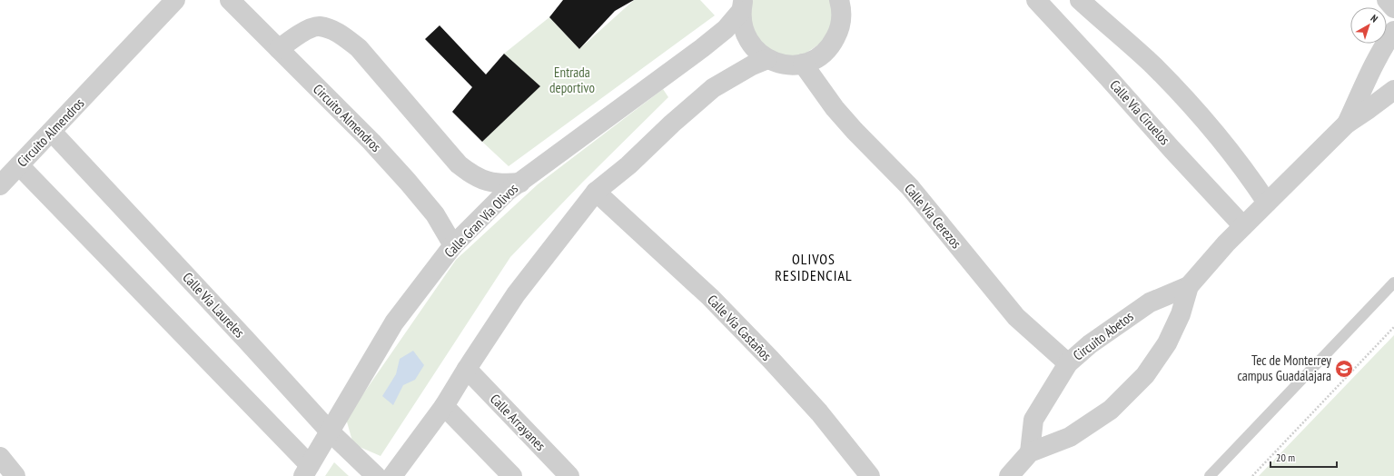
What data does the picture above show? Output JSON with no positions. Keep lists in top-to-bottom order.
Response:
{
  "streets": {
    "street": [
      "Calle Vía Ciruelos",
      "Circuito Almendros",
      "Calle Vía Cerezos",
      "Calle Gran Vía Olivos",
      "Calle Vía Laureles",
      "Calle Vía Castaños",
      "Circuito Abetos",
      "Calle Arrayanes"
    ]
  },
  "crossings": [
    ["Calle Vía Ciruelos", "Circuito Abetos"],
    ["Circuito Almendros", "Calle Gran Vía Olivos"],
    ["Circuito Almendros", "Calle Vía Laureles"],
    ["Calle Vía Cerezos", "Circuito Abetos"],
    ["Calle Gran Vía Olivos", "Calle Vía Laureles"]
  ],
  "districts": ["OLIVOS RESIDENCIAL"],
  "parks": ["Entrada deportivo"],
  "places": {
    "school or university": ["Tec de Monterrey campus Guadalajara"]
  },
  "scale_bar": "20 m",
  "north": "top right"
}
